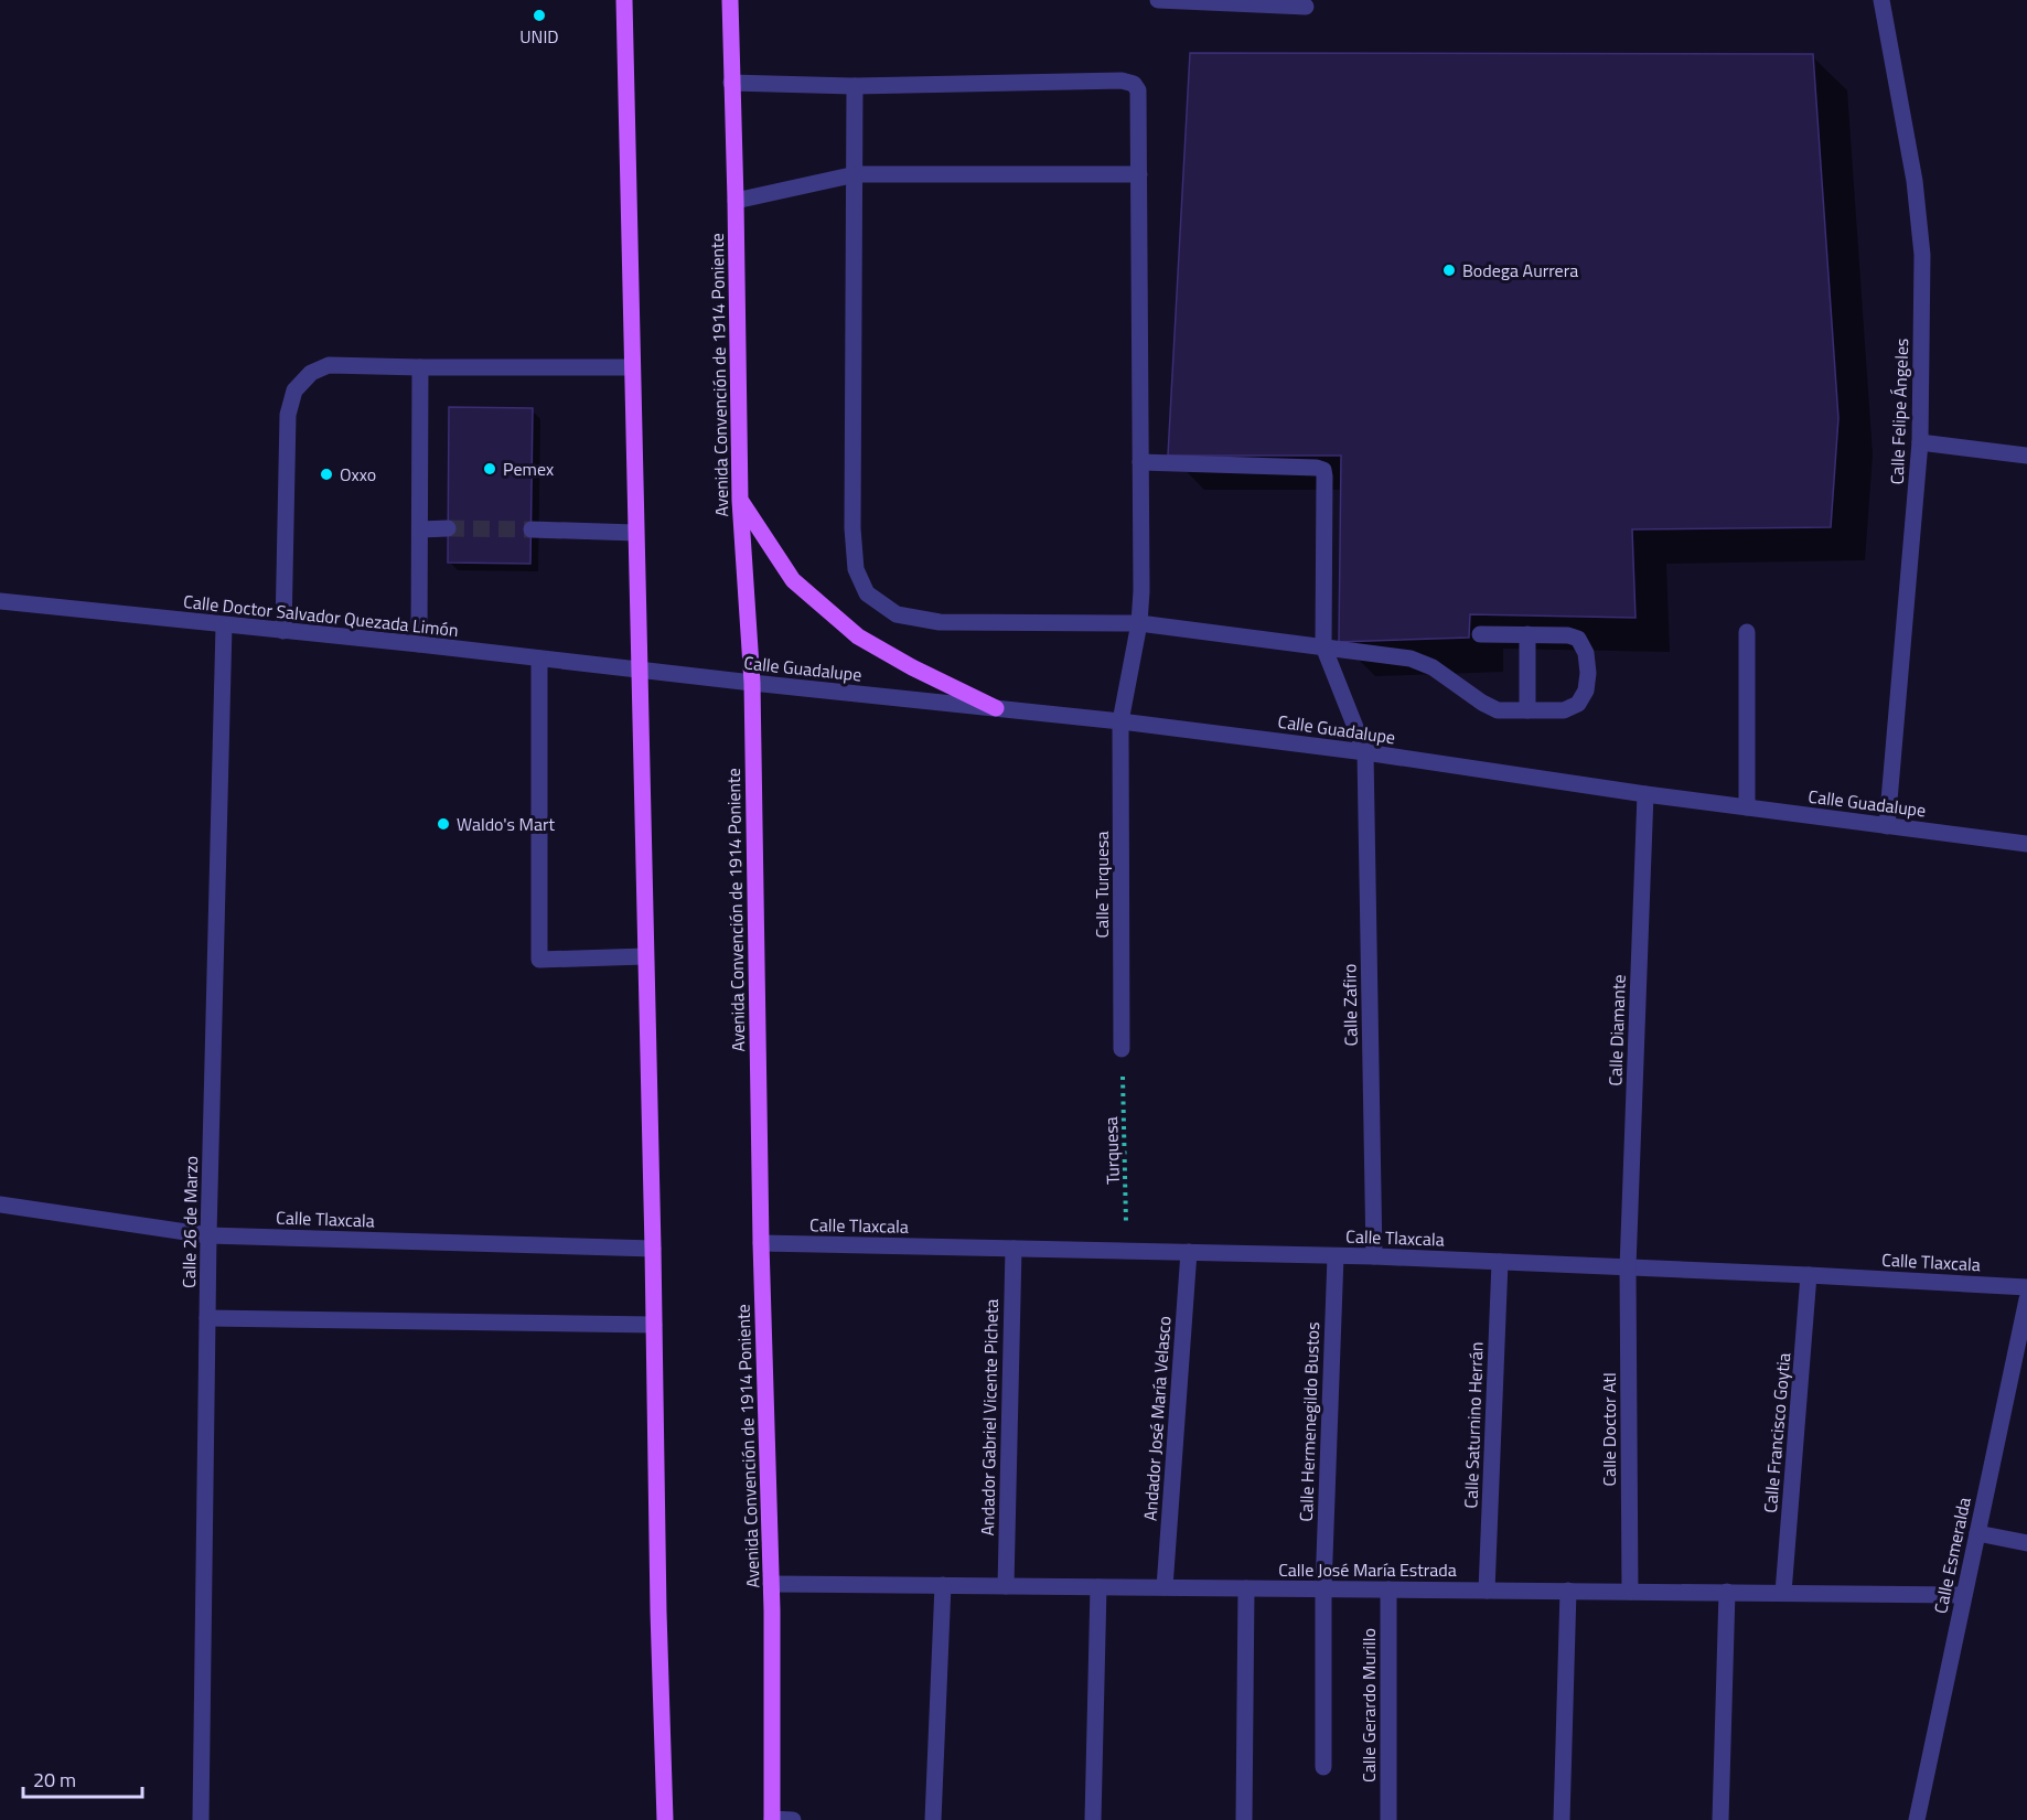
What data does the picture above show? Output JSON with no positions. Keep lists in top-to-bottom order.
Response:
{
  "streets": {
    "main road": ["Avenida Convención de 1914 Poniente"],
    "street": [
      "Calle Felipe Ángeles",
      "Calle Doctor Salvador Quezada Limón",
      "Calle Guadalupe",
      "Calle Turquesa",
      "Calle Zafiro",
      "Calle Diamante",
      "Calle Tlaxcala",
      "Calle 26 de Marzo",
      "Andador Gabriel Vicente Picheta",
      "Andador José María Velasco",
      "Calle Hermenegildo Bustos",
      "Calle Saturnino Herrán",
      "Calle Doctor Atl",
      "Calle Francisco Goytia",
      "Calle Esmeralda",
      "Calle José María Estrada",
      "Calle Gerardo Murillo"
    ],
    "path": ["Turquesa"]
  },
  "crossings": [
    ["Avenida Convención de 1914 Poniente", "Calle Guadalupe"],
    ["Avenida Convención de 1914 Poniente", "Calle Tlaxcala"],
    ["Avenida Convención de 1914 Poniente", "Calle José María Estrada"],
    ["Calle Felipe Ángeles", "Calle Guadalupe"],
    ["Calle Doctor Salvador Quezada Limón", "Calle Guadalupe"],
    ["Calle Doctor Salvador Quezada Limón", "Calle 26 de Marzo"],
    ["Calle Guadalupe", "Calle Turquesa"],
    ["Calle Guadalupe", "Calle Zafiro"],
    ["Calle Guadalupe", "Calle Diamante"],
    ["Calle Turquesa", "Turquesa"],
    ["Calle Zafiro", "Calle Tlaxcala"],
    ["Calle Diamante", "Calle Tlaxcala"],
    ["Calle Diamante", "Calle Doctor Atl"],
    ["Turquesa", "Calle Tlaxcala"],
    ["Calle Tlaxcala", "Calle 26 de Marzo"],
    ["Calle Tlaxcala", "Andador Gabriel Vicente Picheta"],
    ["Calle Tlaxcala", "Andador José María Velasco"],
    ["Calle Tlaxcala", "Calle Hermenegildo Bustos"],
    ["Calle Tlaxcala", "Calle Saturnino Herrán"],
    ["Calle Tlaxcala", "Calle Doctor Atl"],
    ["Calle Tlaxcala", "Calle Francisco Goytia"],
    ["Andador Gabriel Vicente Picheta", "Calle José María Estrada"],
    ["Andador José María Velasco", "Calle José María Estrada"],
    ["Calle Hermenegildo Bustos", "Calle José María Estrada"],
    ["Calle Saturnino Herrán", "Calle José María Estrada"],
    ["Calle Doctor Atl", "Calle José María Estrada"],
    ["Calle Francisco Goytia", "Calle José María Estrada"],
    ["Calle Esmeralda", "Calle José María Estrada"],
    ["Calle José María Estrada", "Calle Gerardo Murillo"]
  ],
  "places": [
    "UNID",
    "Bodega Aurrera",
    "Pemex",
    "Oxxo",
    "Waldo's Mart"
  ],
  "scale_bar": "20 m"
}
